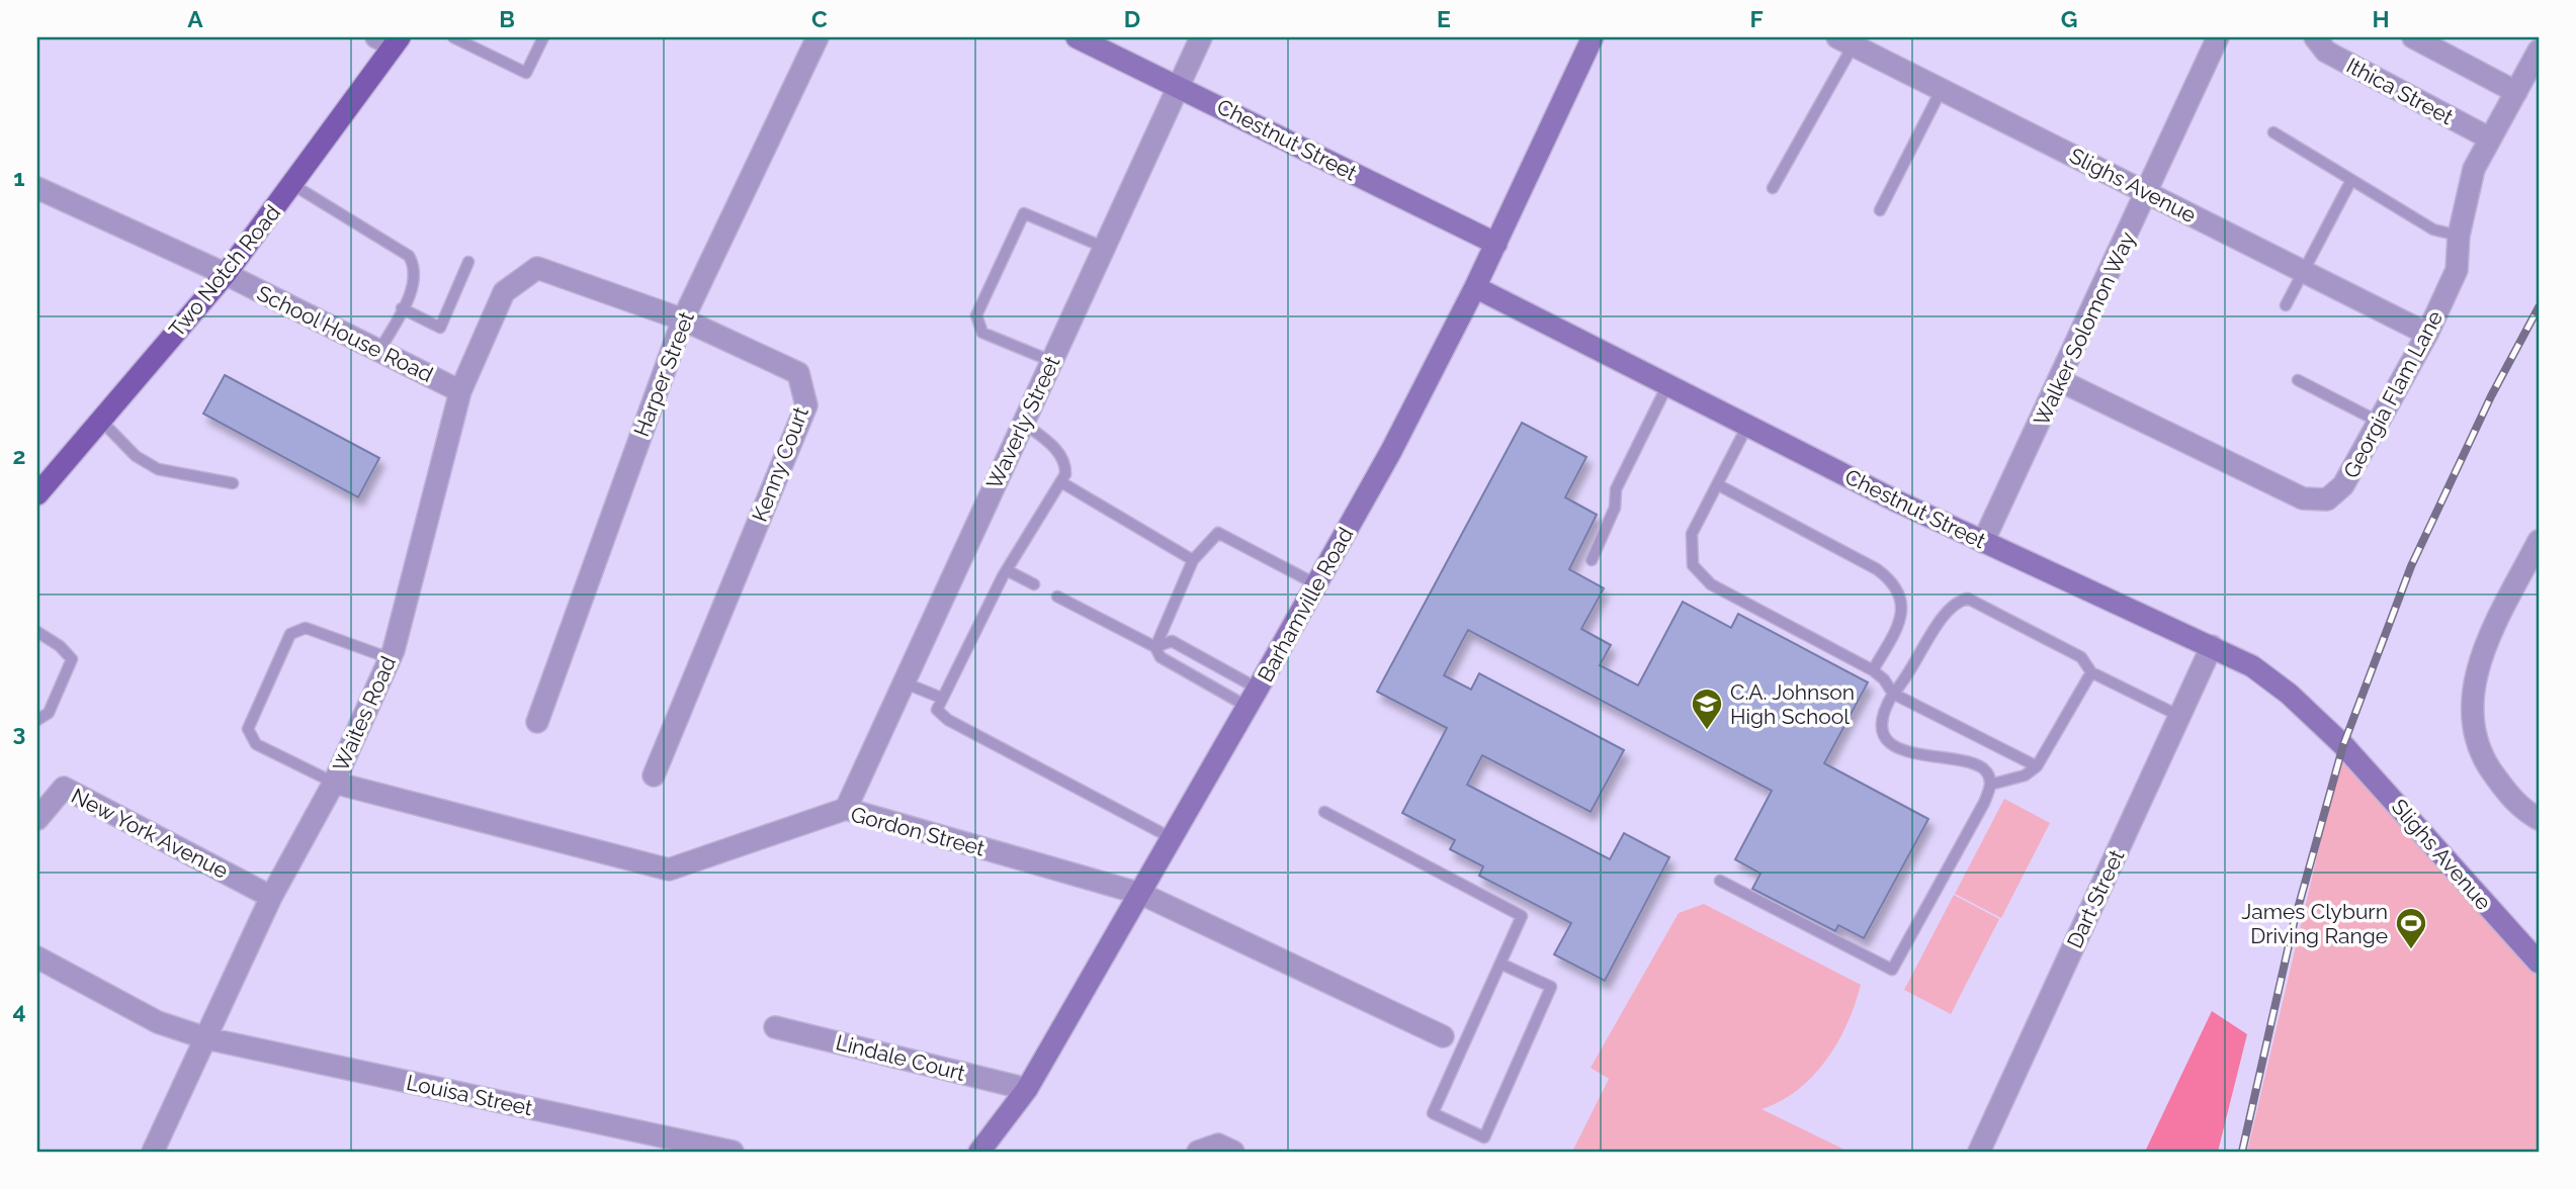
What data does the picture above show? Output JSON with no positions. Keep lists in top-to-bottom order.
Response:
{
  "streets": {
    "main road": ["Two Notch Road"],
    "street": [
      "Ithica Street",
      "Chestnut Street",
      "Slighs Avenue",
      "Walker Solomon Way",
      "School House Road",
      "Harper Street",
      "Georgia Flam Lane",
      "Waverly Street",
      "Kenny Court",
      "Barhamville Road",
      "Waites Road",
      "Gordon Street",
      "New York Avenue",
      "Dart Street",
      "Lindale Court",
      "Louisa Street"
    ]
  },
  "crossings": [
    ["Ithica Street", "Georgia Flam Lane"],
    ["Chestnut Street", "Slighs Avenue"],
    ["Chestnut Street", "Walker Solomon Way"],
    ["Chestnut Street", "Waverly Street"],
    ["Chestnut Street", "Barhamville Road"],
    ["Chestnut Street", "Dart Street"],
    ["Slighs Avenue", "Walker Solomon Way"],
    ["Slighs Avenue", "Georgia Flam Lane"],
    ["Two Notch Road", "School House Road"],
    ["Walker Solomon Way", "Georgia Flam Lane"],
    ["School House Road", "Waites Road"],
    ["Harper Street", "Kenny Court"],
    ["Waverly Street", "Gordon Street"],
    ["Kenny Court", "Waites Road"],
    ["Barhamville Road", "Gordon Street"],
    ["Barhamville Road", "Lindale Court"],
    ["Waites Road", "Gordon Street"],
    ["Waites Road", "New York Avenue"],
    ["Waites Road", "Louisa Street"]
  ],
  "places": {
    "school or university": ["C.A. Johnson High School"],
    "sports": ["James Clyburn Driving Range"]
  },
  "grid": {
    "columns": [
      "A",
      "B",
      "C",
      "D",
      "E",
      "F",
      "G",
      "H"
    ],
    "rows": [
      "1",
      "2",
      "3",
      "4"
    ]
  }
}
